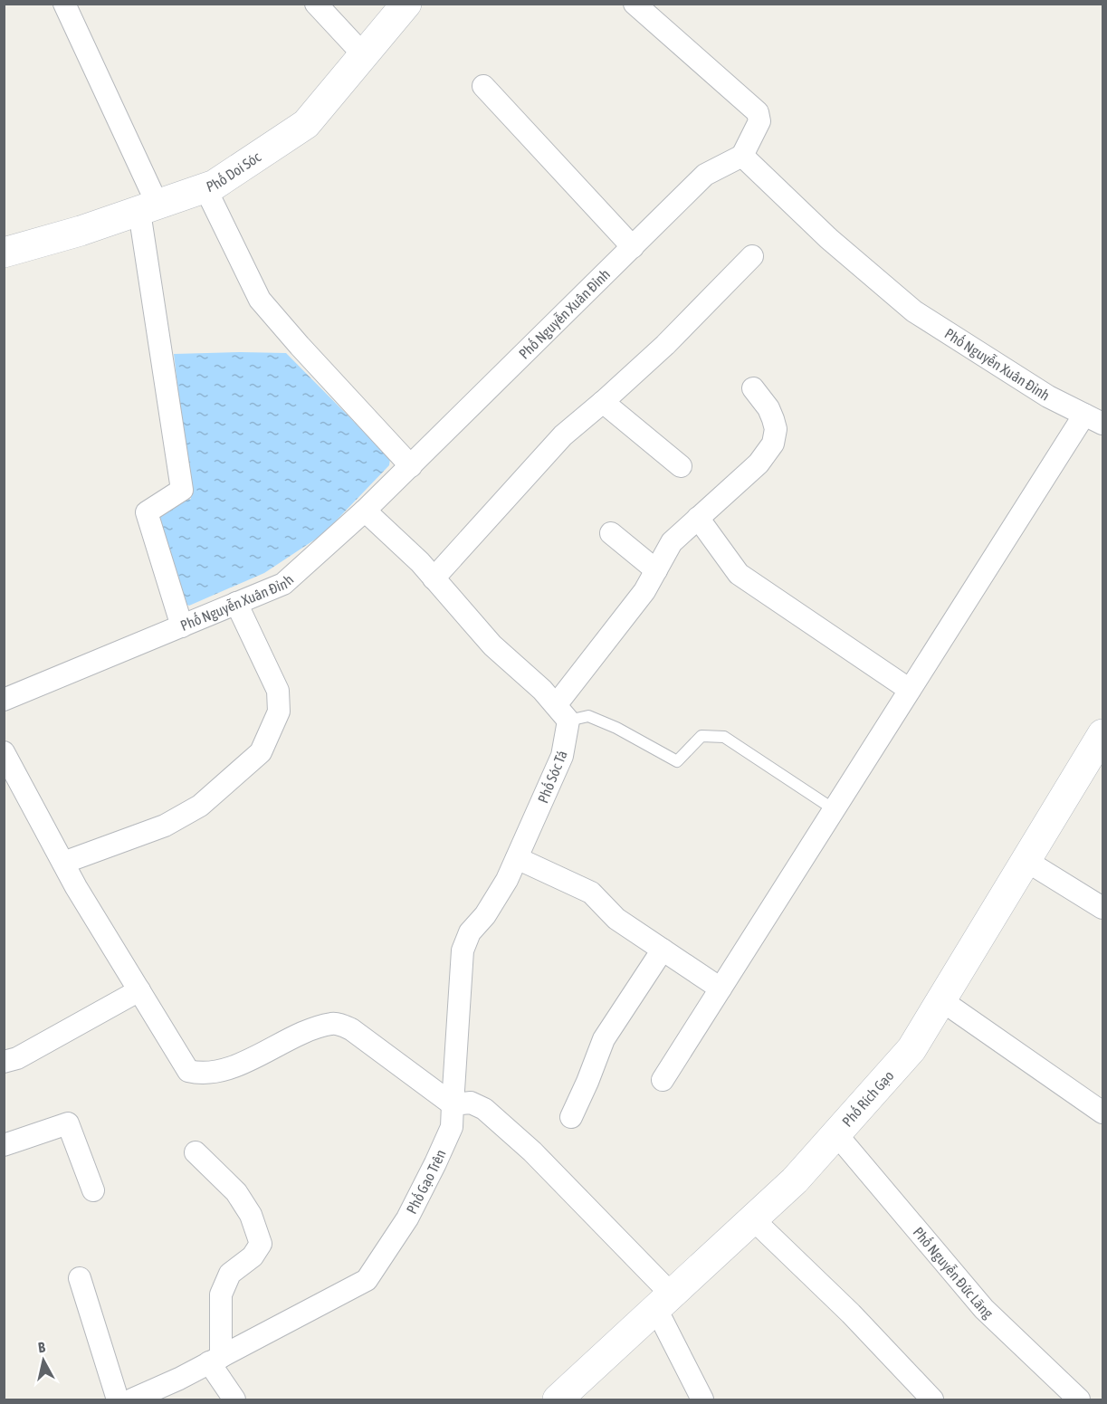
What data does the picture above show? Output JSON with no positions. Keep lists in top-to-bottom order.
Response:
{
  "streets": {
    "street": [
      "Phố Doi Sóc",
      "Phố Nguyễn Xuân Đỉnh",
      "Phố Sóc Tá",
      "Phố Rích Gạo",
      "Phố Gạo Trên",
      "Phố Nguyễn Đức Lãng"
    ]
  },
  "crossings": [
    ["Phố Sóc Tá", "Phố Gạo Trên"],
    ["Phố Rích Gạo", "Phố Nguyễn Đức Lãng"]
  ],
  "north": "top"
}
